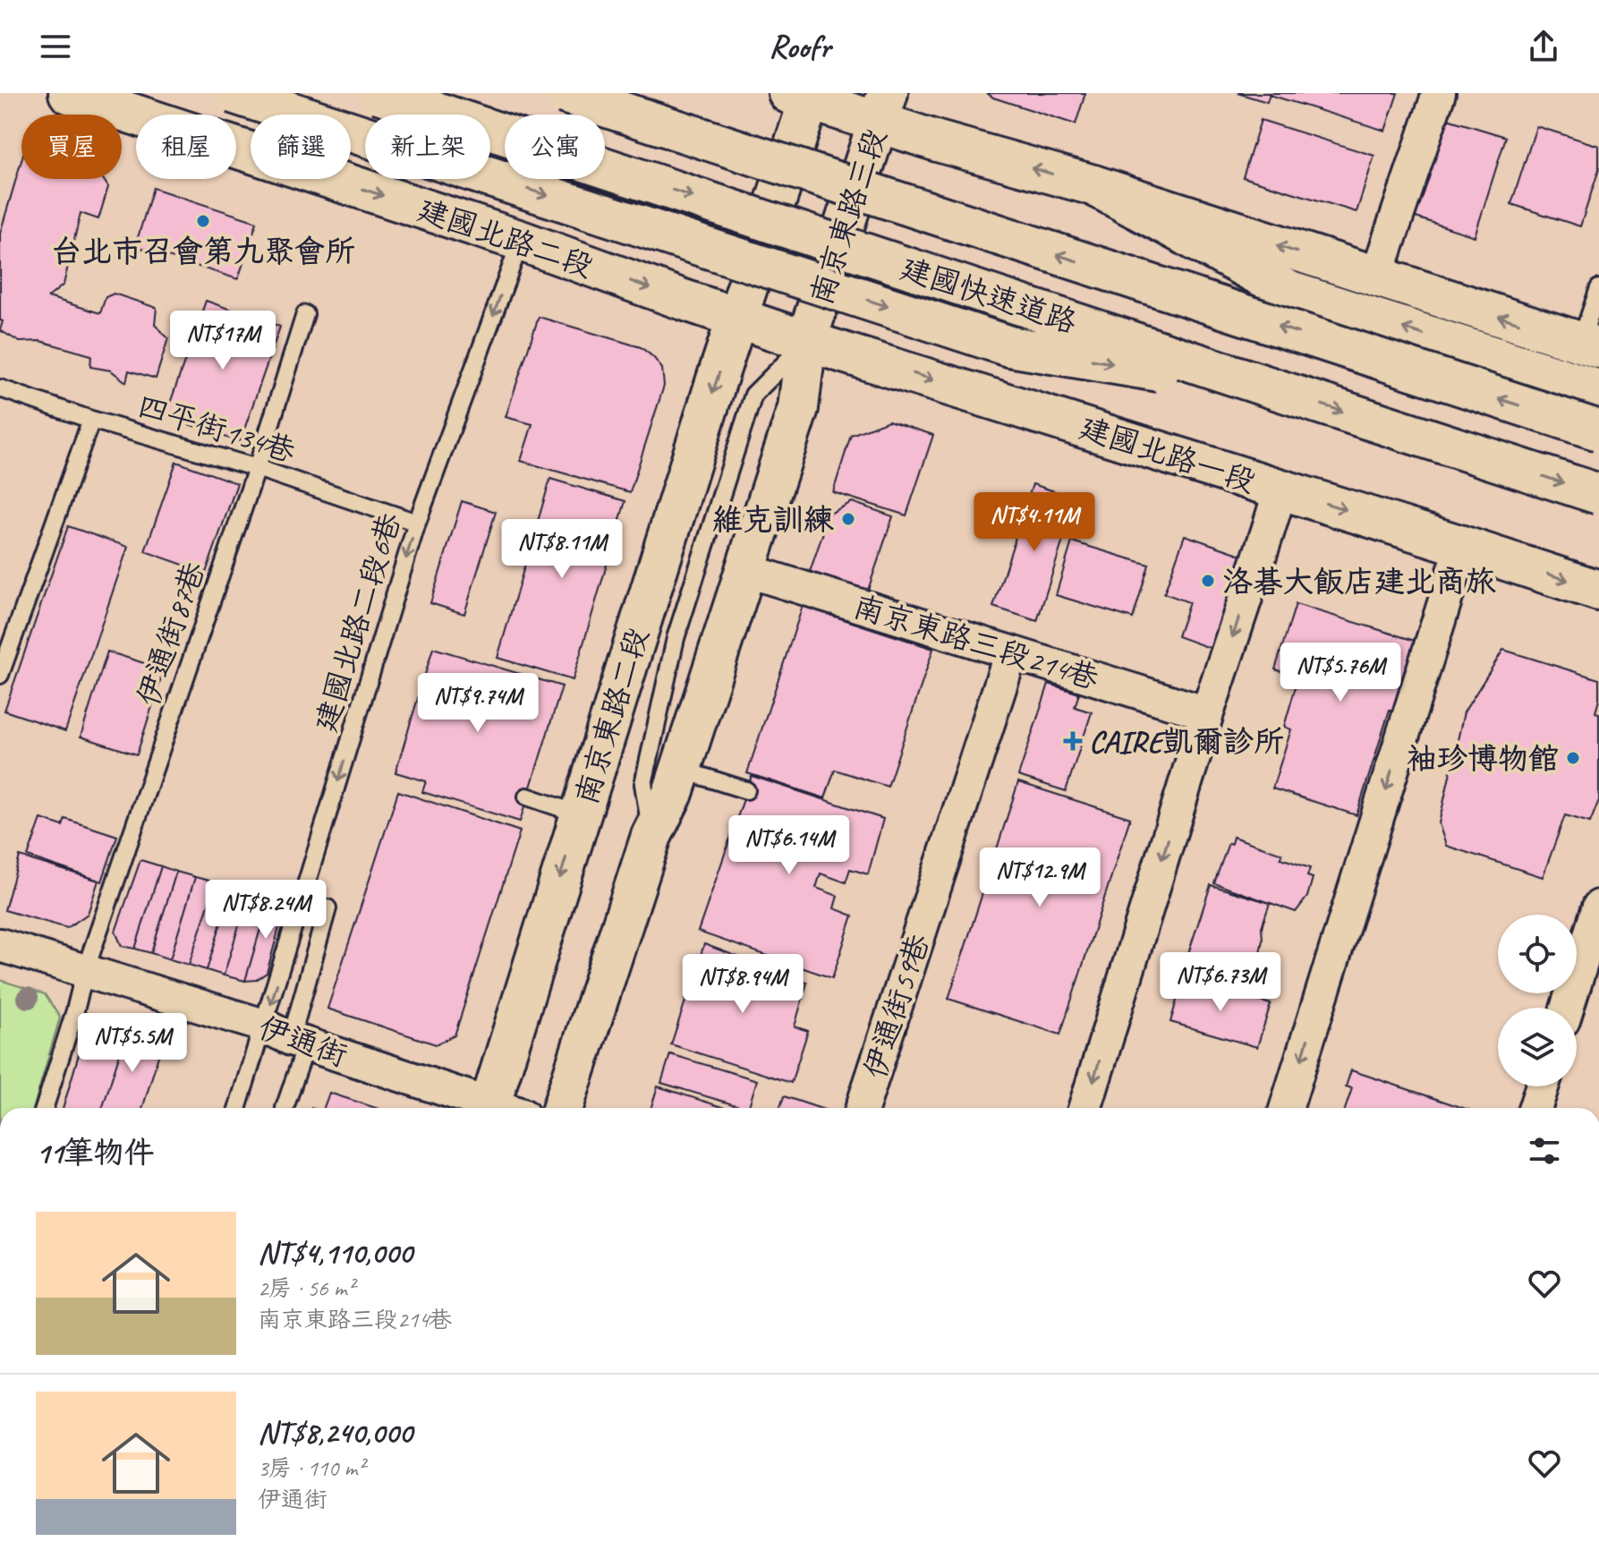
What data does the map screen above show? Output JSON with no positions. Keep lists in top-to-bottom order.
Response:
{
  "streets": {
    "main road": [
      "南京東路三段",
      "建國北路二段",
      "建國快速道路",
      "建國北路一段",
      "南京東路二段"
    ],
    "street": ["南京東路三段214巷", "伊通街59巷", "伊通街"],
    "lane": ["四平街134巷", "建國北路二段6巷", "伊通街87巷"]
  },
  "crossings": [
    ["南京東路三段", "建國北路一段"],
    ["建國北路二段", "建國北路一段"],
    ["建國北路二段", "建國北路二段6巷"],
    ["建國北路二段", "南京東路二段"],
    ["四平街134巷", "建國北路二段6巷"],
    ["四平街134巷", "伊通街87巷"],
    ["建國北路一段", "南京東路二段"],
    ["建國北路二段6巷", "伊通街"],
    ["伊通街87巷", "伊通街"],
    ["南京東路三段214巷", "伊通街59巷"]
  ],
  "one_way": ["建國北路二段6巷"],
  "places": {
    "other": [
      "台北市召會第九聚會所",
      "維克訓練",
      "洛碁大飯店建北商旅",
      "袖珍博物館"
    ],
    "health": ["CAIRE凱爾診所"]
  },
  "page": {
    "header": "Roofr",
    "chip": [
      "買屋",
      "租屋",
      "篩選",
      "新上架",
      "公寓"
    ],
    "price": [
      "NT$17M",
      "NT$4.11M",
      "NT$8.11M",
      "NT$5.76M",
      "NT$9.74M",
      "NT$6.14M",
      "NT$12.9M",
      "NT$8.24M",
      "NT$6.73M",
      "NT$8.94M",
      "NT$5.5M"
    ],
    "heading": "11筆物件",
    "list": [
      {
        "name": "NT$4,110,000",
        "note": "2房 · 56 m² · 南京東路三段214巷"
      },
      {
        "name": "NT$8,240,000",
        "note": "3房 · 110 m² · 伊通街"
      }
    ]
  }
}
